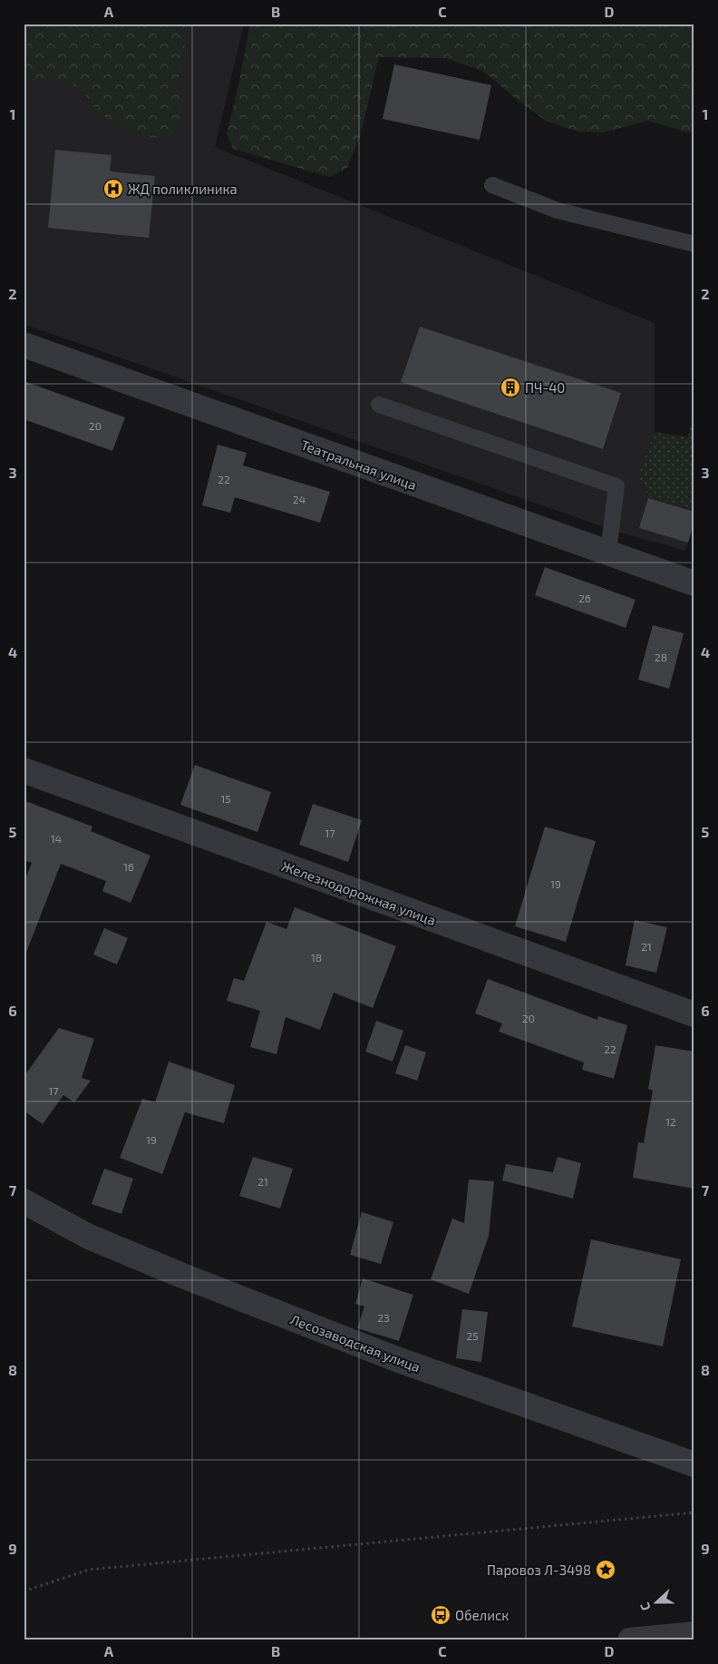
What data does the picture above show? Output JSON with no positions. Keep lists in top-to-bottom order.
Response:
{
  "streets": {
    "street": ["Театральная улица", "Железнодорожная улица", "Лесозаводская улица"]
  },
  "places": {
    "hospital": ["ЖД поликлиника"],
    "building": ["ПЧ-40"],
    "place": ["Паровоз Л-3498"],
    "bus stop": ["Обелиск"]
  },
  "house_numbers": [
    "20",
    "22",
    "24",
    "26",
    "28",
    "15",
    "17",
    "14",
    "16",
    "19",
    "21",
    "18",
    "20",
    "22",
    "17",
    "12",
    "19",
    "21",
    "23",
    "25"
  ],
  "north": "left",
  "grid": {
    "columns": [
      "A",
      "B",
      "C",
      "D"
    ],
    "rows": [
      "1",
      "2",
      "3",
      "4",
      "5",
      "6",
      "7",
      "8",
      "9"
    ]
  }
}
